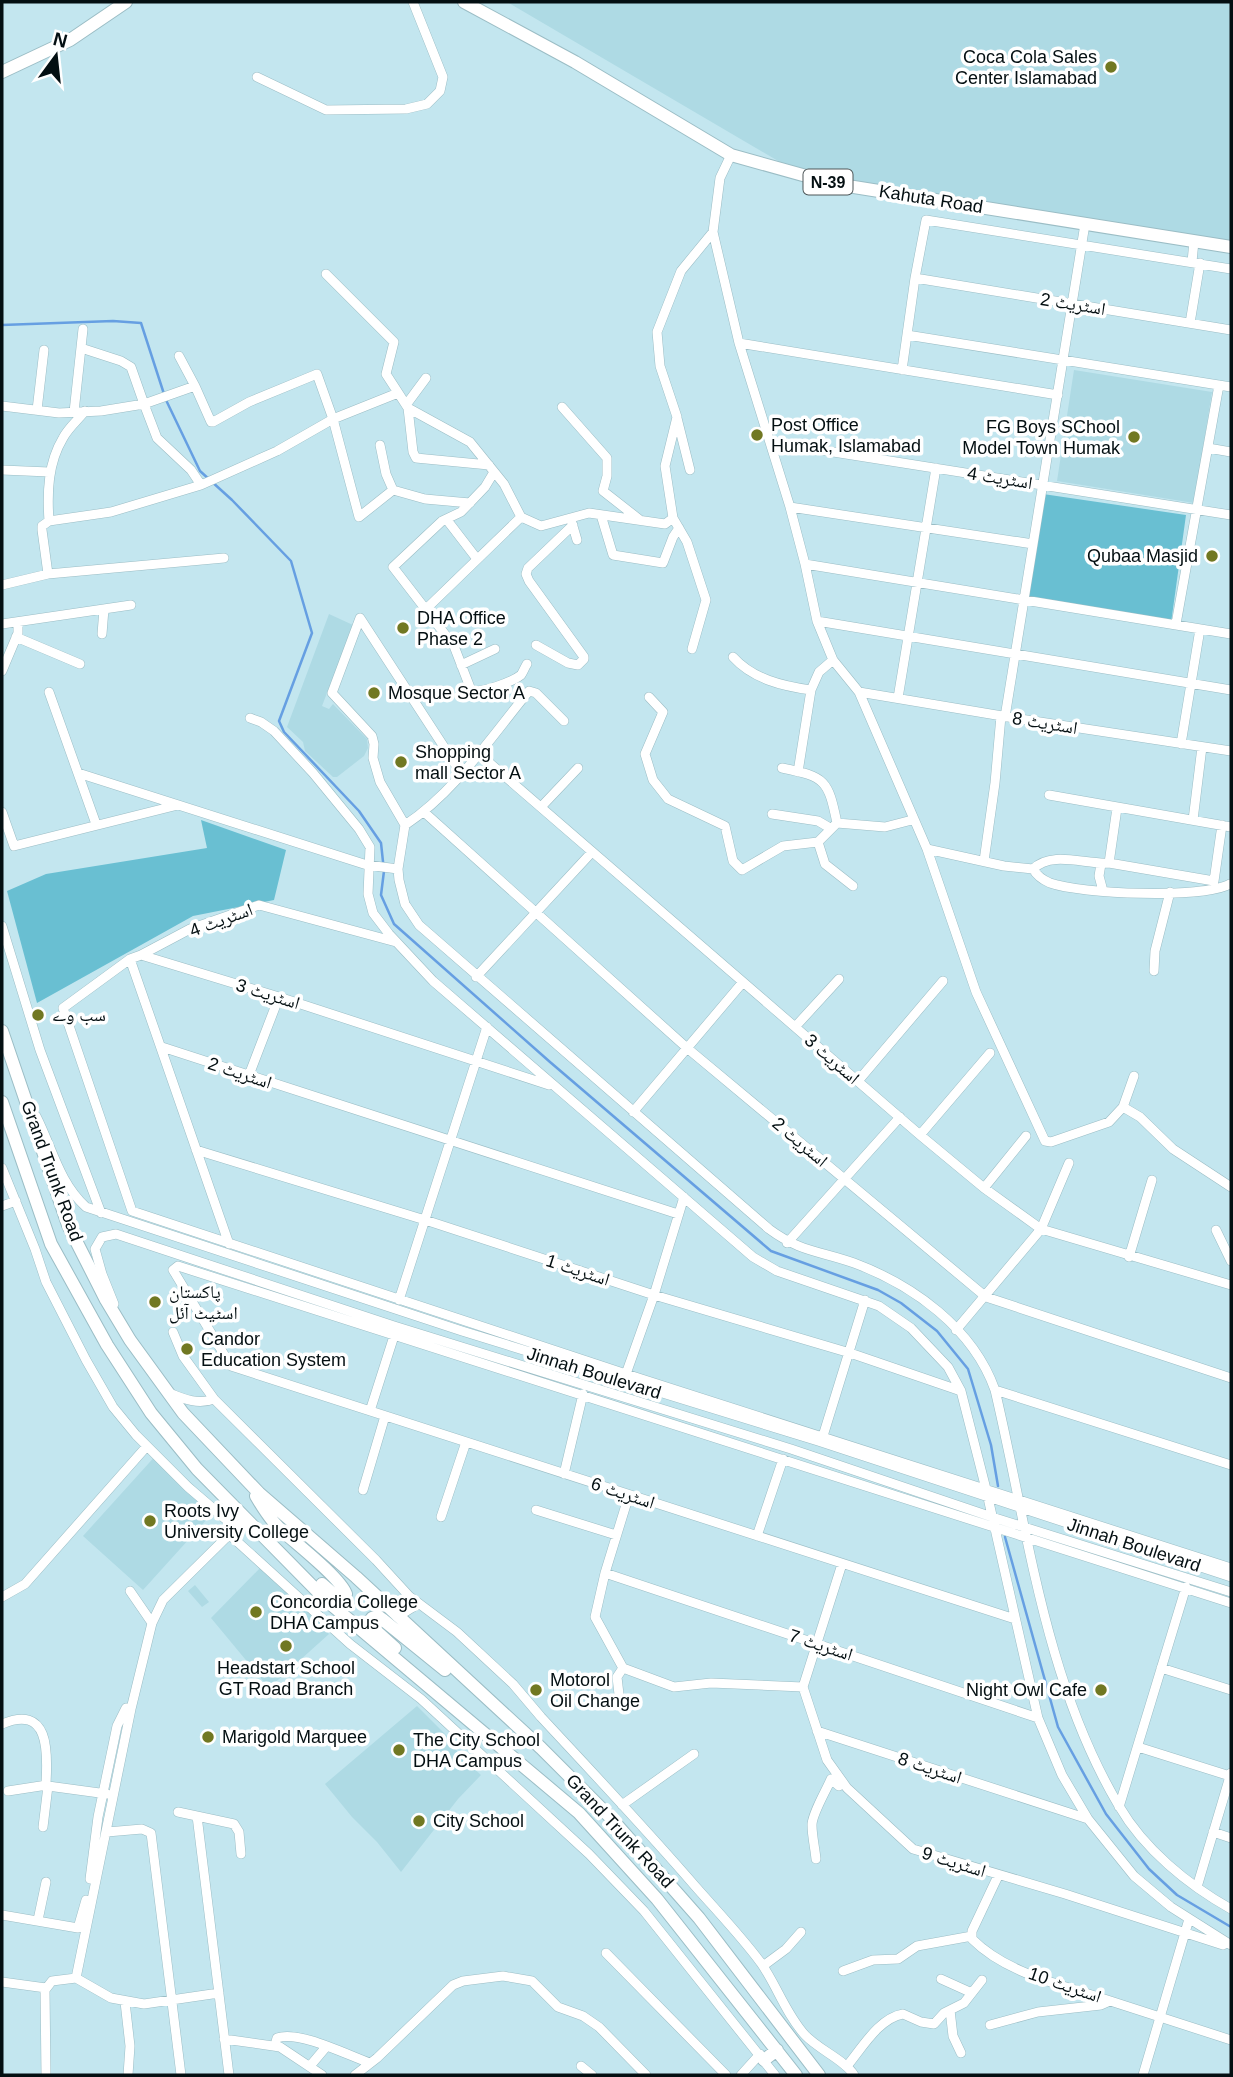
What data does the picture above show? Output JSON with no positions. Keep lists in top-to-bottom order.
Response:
{
  "streets": {
    "highway": ["N-39", "Kahuta Road", "Grand Trunk Road"],
    "street": [
      "اسٹریٹ 2",
      "اسٹریٹ 4",
      "اسٹریٹ 8",
      "اسٹریٹ 3",
      "اسٹریٹ 1",
      "Jinnah Boulevard",
      "اسٹریٹ 6",
      "اسٹریٹ 7",
      "اسٹریٹ 9",
      "اسٹریٹ 10"
    ]
  },
  "crossings": [
    ["اسٹریٹ 4", "اسٹریٹ 3"],
    ["اسٹریٹ 8", "اسٹریٹ 9"],
    ["Grand Trunk Road", "Jinnah Boulevard"]
  ],
  "places": [
    "Coca Cola Sales Center Islamabad",
    "Post Office Humak, Islamabad",
    "FG Boys SChool Model Town Humak",
    "Qubaa Masjid",
    "DHA Office Phase 2",
    "Mosque Sector A",
    "Shopping mall Sector A",
    "سب وے",
    "پاکستان اسٹیٹ آئل",
    "Candor Education System",
    "Roots Ivy University College",
    "Concordia College DHA Campus",
    "Headstart School GT Road Branch",
    "Motorol Oil Change",
    "Night Owl Cafe",
    "Marigold Marquee",
    "The City School DHA Campus",
    "City School"
  ],
  "north": "top"
}
